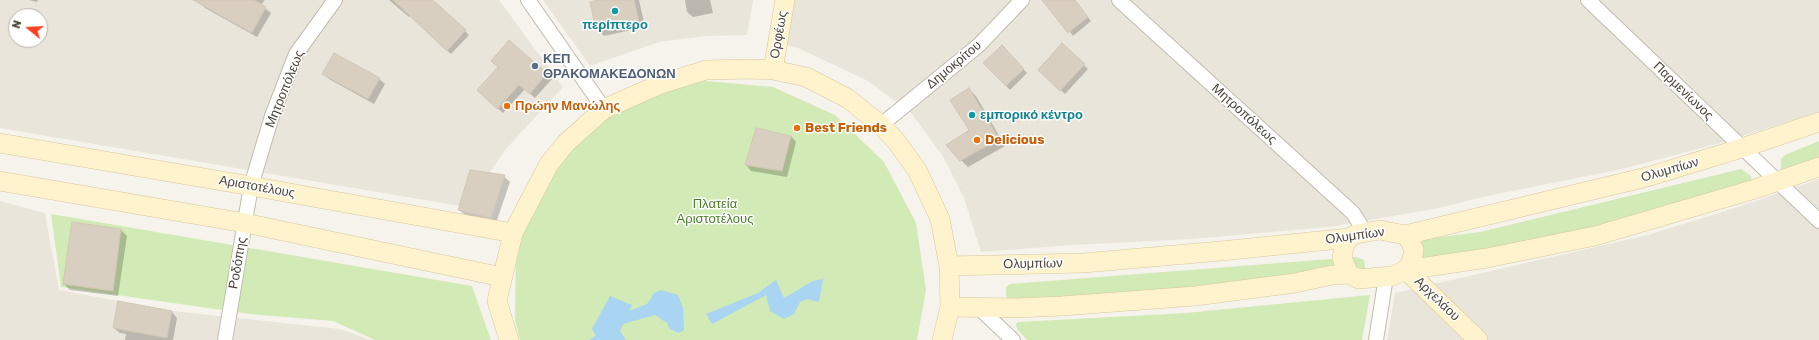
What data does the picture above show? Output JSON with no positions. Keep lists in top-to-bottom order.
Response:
{
  "streets": {
    "street": [
      "Ορφέως",
      "Δημοκρίτου",
      "Μητροπόλεως",
      "Παρμενίωνος",
      "Ολυμπίων",
      "Αριστοτέλους",
      "Ροδόπης",
      "Αρχελάου"
    ]
  },
  "crossings": [
    ["Μητροπόλεως", "Ολυμπίων"],
    ["Μητροπόλεως", "Αριστοτέλους"],
    ["Μητροπόλεως", "Ροδόπης"],
    ["Μητροπόλεως", "Αρχελάου"],
    ["Παρμενίωνος", "Ολυμπίων"],
    ["Ολυμπίων", "Αρχελάου"],
    ["Αριστοτέλους", "Ροδόπης"]
  ],
  "parks": ["Πλατεία Αριστοτέλους"],
  "places": [
    "περίπτερο",
    "ΚΕΠ ΘΡΑΚΟΜΑΚΕΔΟΝΩΝ",
    "Πρώην Μανώλης",
    "εμπορικό κέντρο",
    "Best Friends",
    "Delicious"
  ],
  "north": "left"
}
